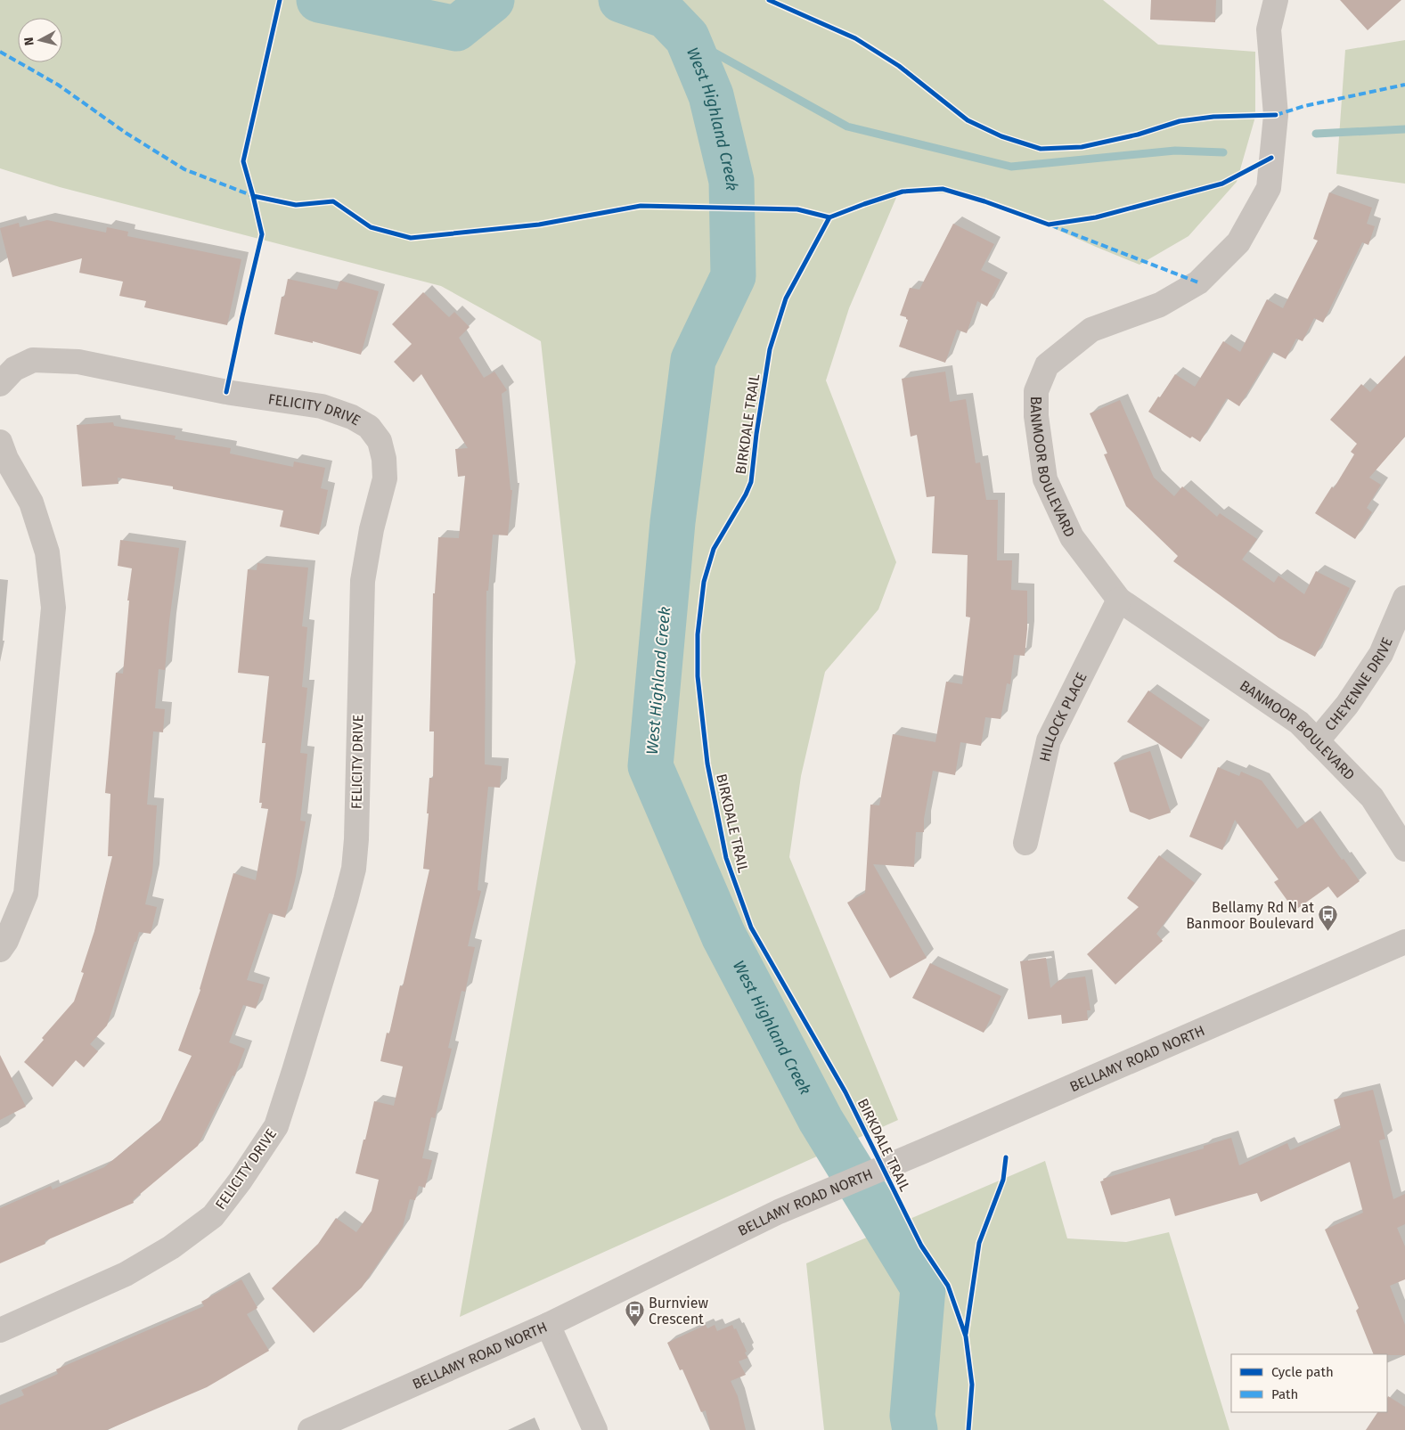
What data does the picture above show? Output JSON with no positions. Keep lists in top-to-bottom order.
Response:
{
  "streets": {
    "street": [
      "FELICITY DRIVE",
      "BANMOOR BOULEVARD",
      "CHEYENNE DRIVE",
      "HILLOCK PLACE",
      "BELLAMY ROAD NORTH"
    ],
    "cycle path": ["BIRKDALE TRAIL"]
  },
  "crossings": [
    ["BANMOOR BOULEVARD", "CHEYENNE DRIVE"],
    ["BANMOOR BOULEVARD", "HILLOCK PLACE"]
  ],
  "water": ["West Highland Creek"],
  "places": {
    "bus stop": ["Bellamy Rd N at Banmoor Boulevard", "Burnview Crescent"]
  },
  "legend": ["Cycle path", "Path"],
  "north": "left"
}
